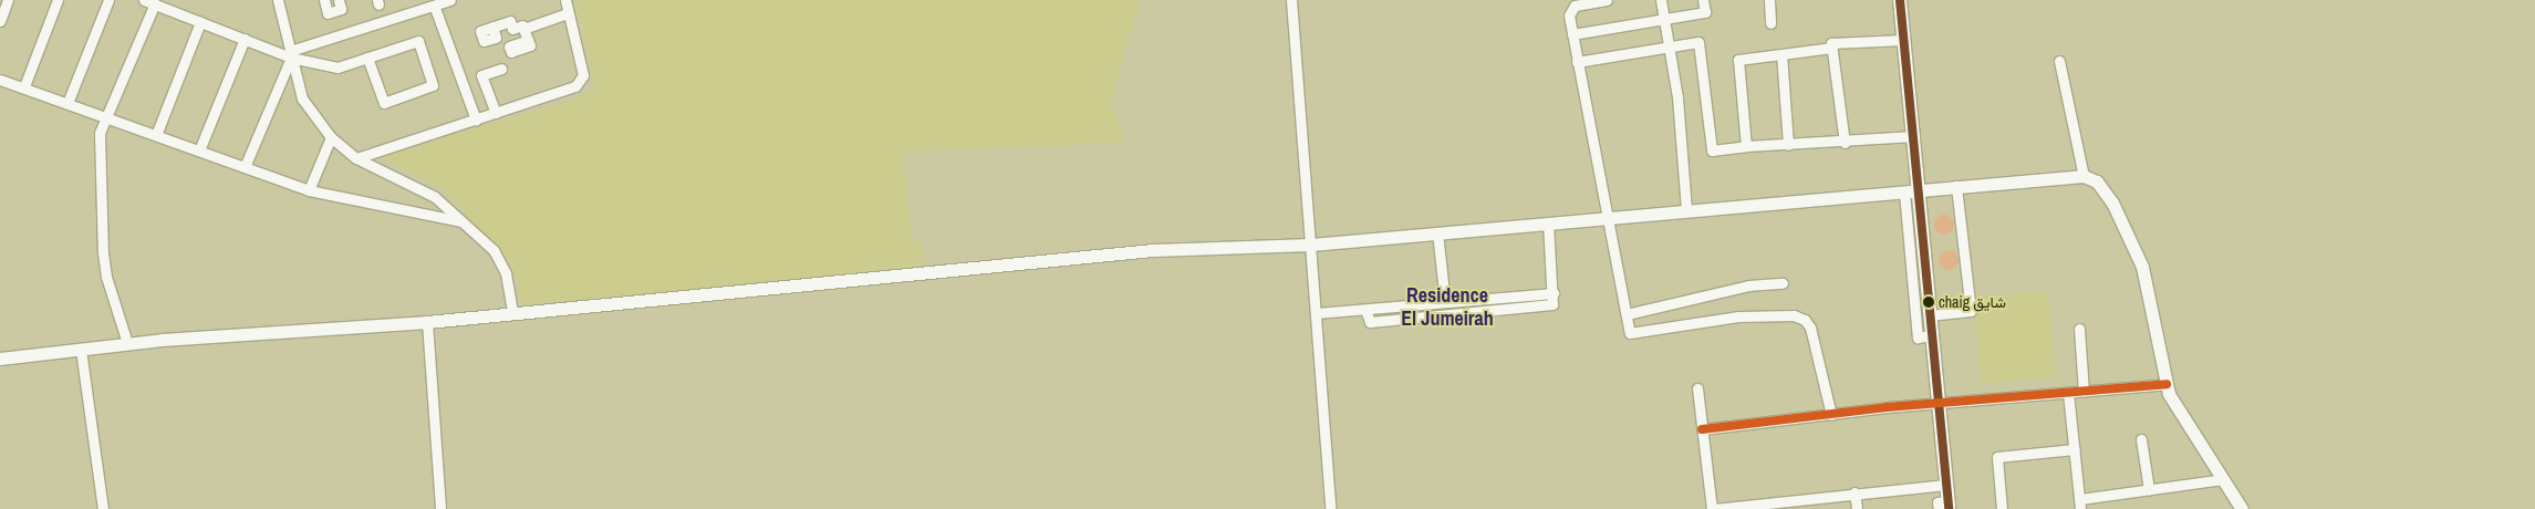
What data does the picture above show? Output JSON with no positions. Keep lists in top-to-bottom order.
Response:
{
  "districts": ["Residence El Jumeirah"],
  "places": ["chaig شايق"]
}
